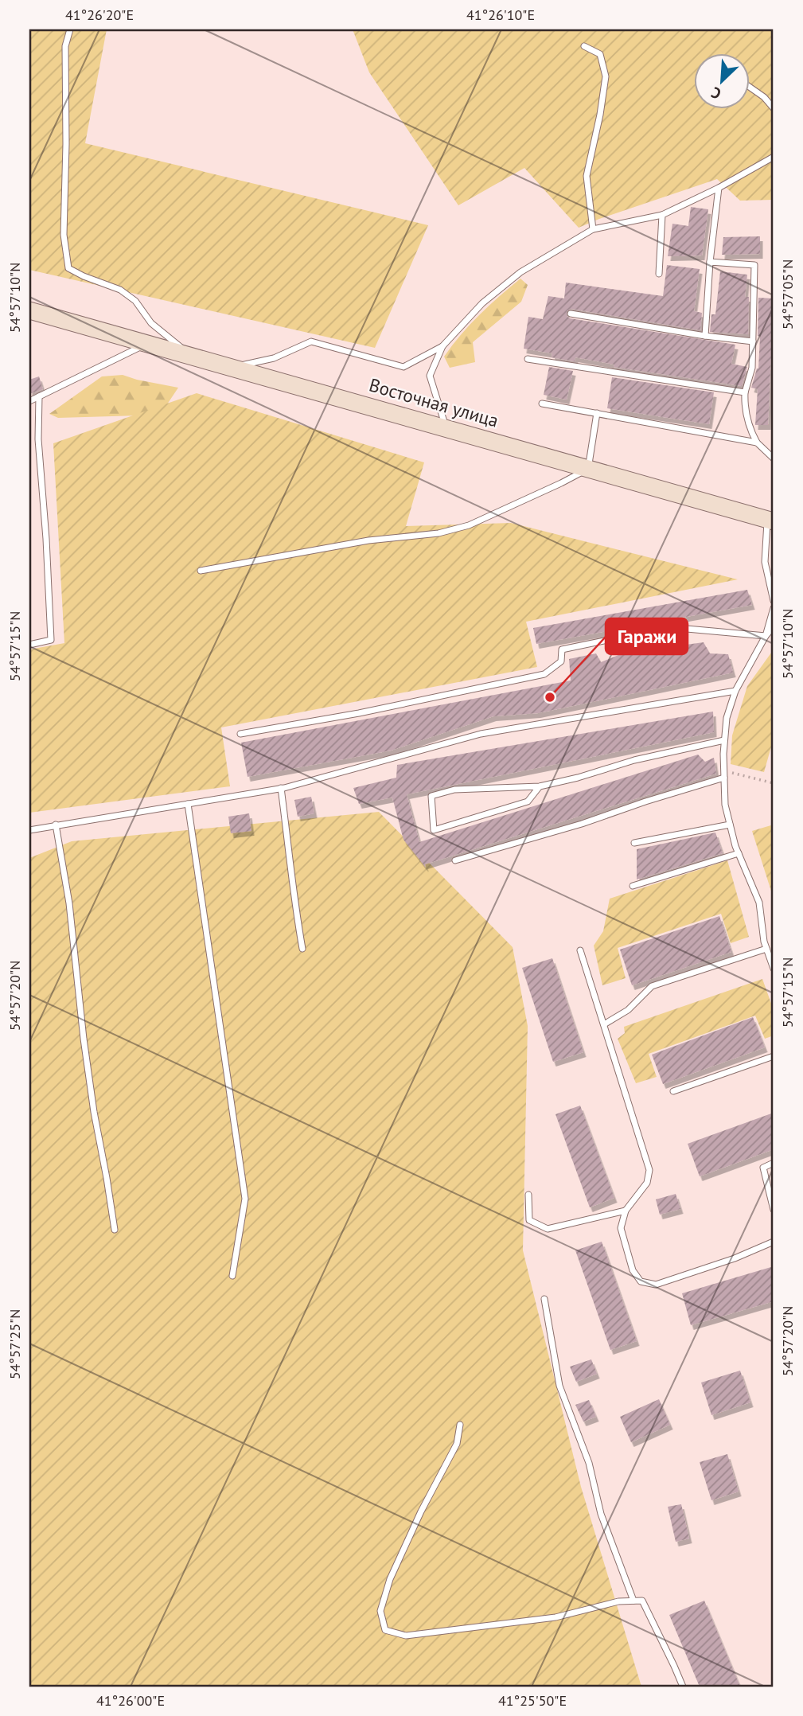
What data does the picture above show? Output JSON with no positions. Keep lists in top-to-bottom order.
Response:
{
  "streets": {
    "main road": ["Восточная улица"]
  },
  "places": ["Гаражи"],
  "north": "bottom left",
  "coordinates": [
    "41°26'20\"E",
    "41°26'10\"E",
    "54°57'05\"N",
    "54°57'10\"N",
    "54°57'15\"N",
    "54°57'20\"N",
    "54°57'25\"N",
    "41°26'00\"E",
    "41°25'50\"E"
  ]
}
